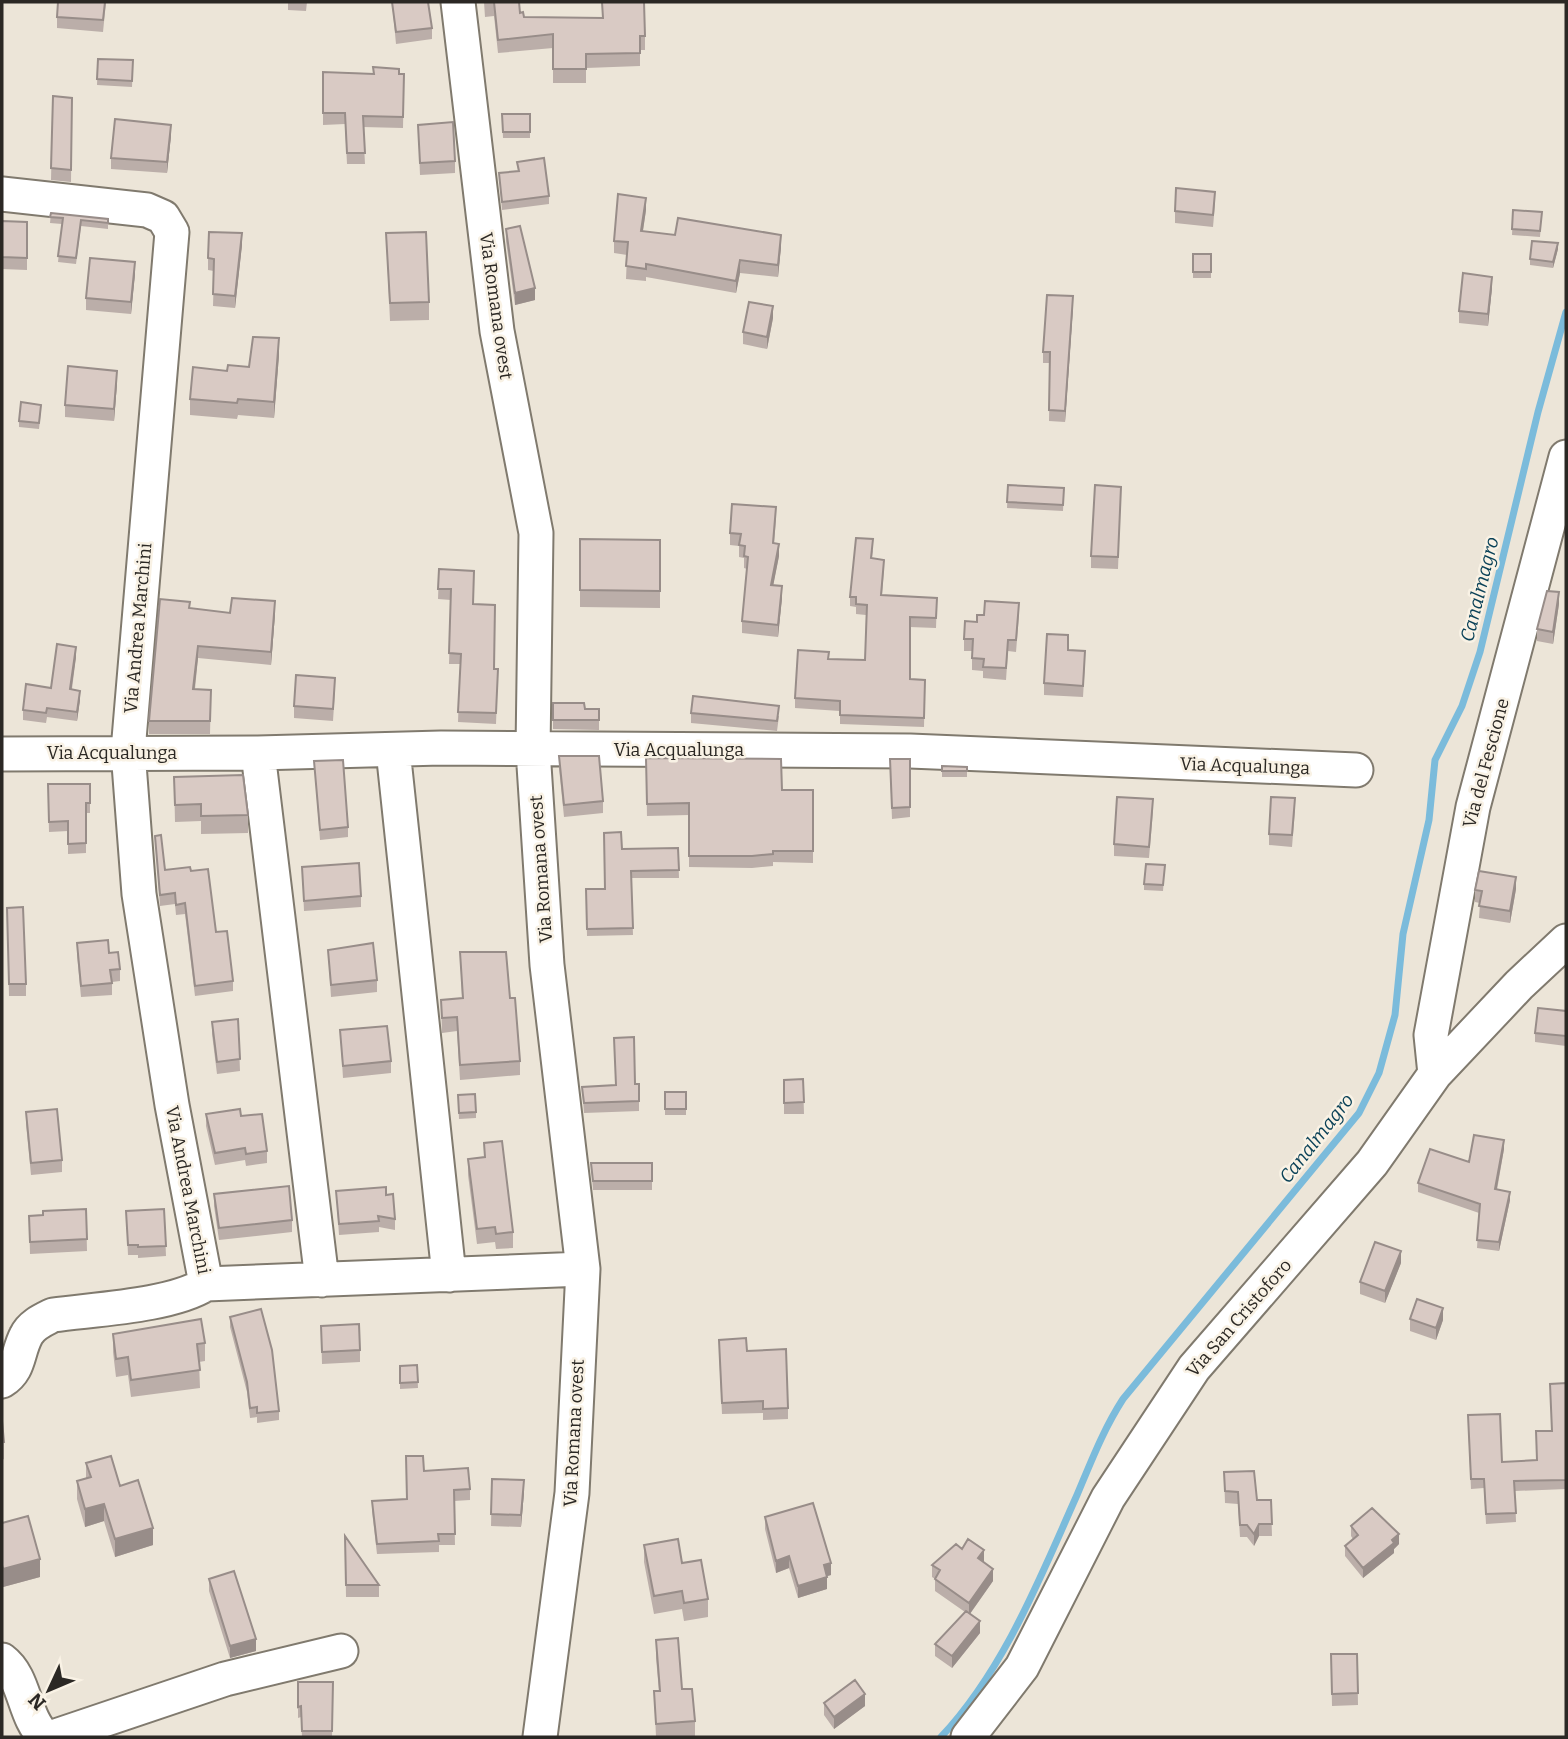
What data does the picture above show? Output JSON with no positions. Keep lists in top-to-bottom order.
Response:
{
  "streets": {
    "street": [
      "Via Romana ovest",
      "Via Andrea Marchini",
      "Via Acqualunga",
      "Via del Fescione",
      "Via San Cristoforo"
    ]
  },
  "crossings": [
    ["Via Romana ovest", "Via Acqualunga"],
    ["Via Andrea Marchini", "Via Acqualunga"],
    ["Via del Fescione", "Via San Cristoforo"]
  ],
  "water": ["Canalmagro"],
  "north": "bottom left"
}
